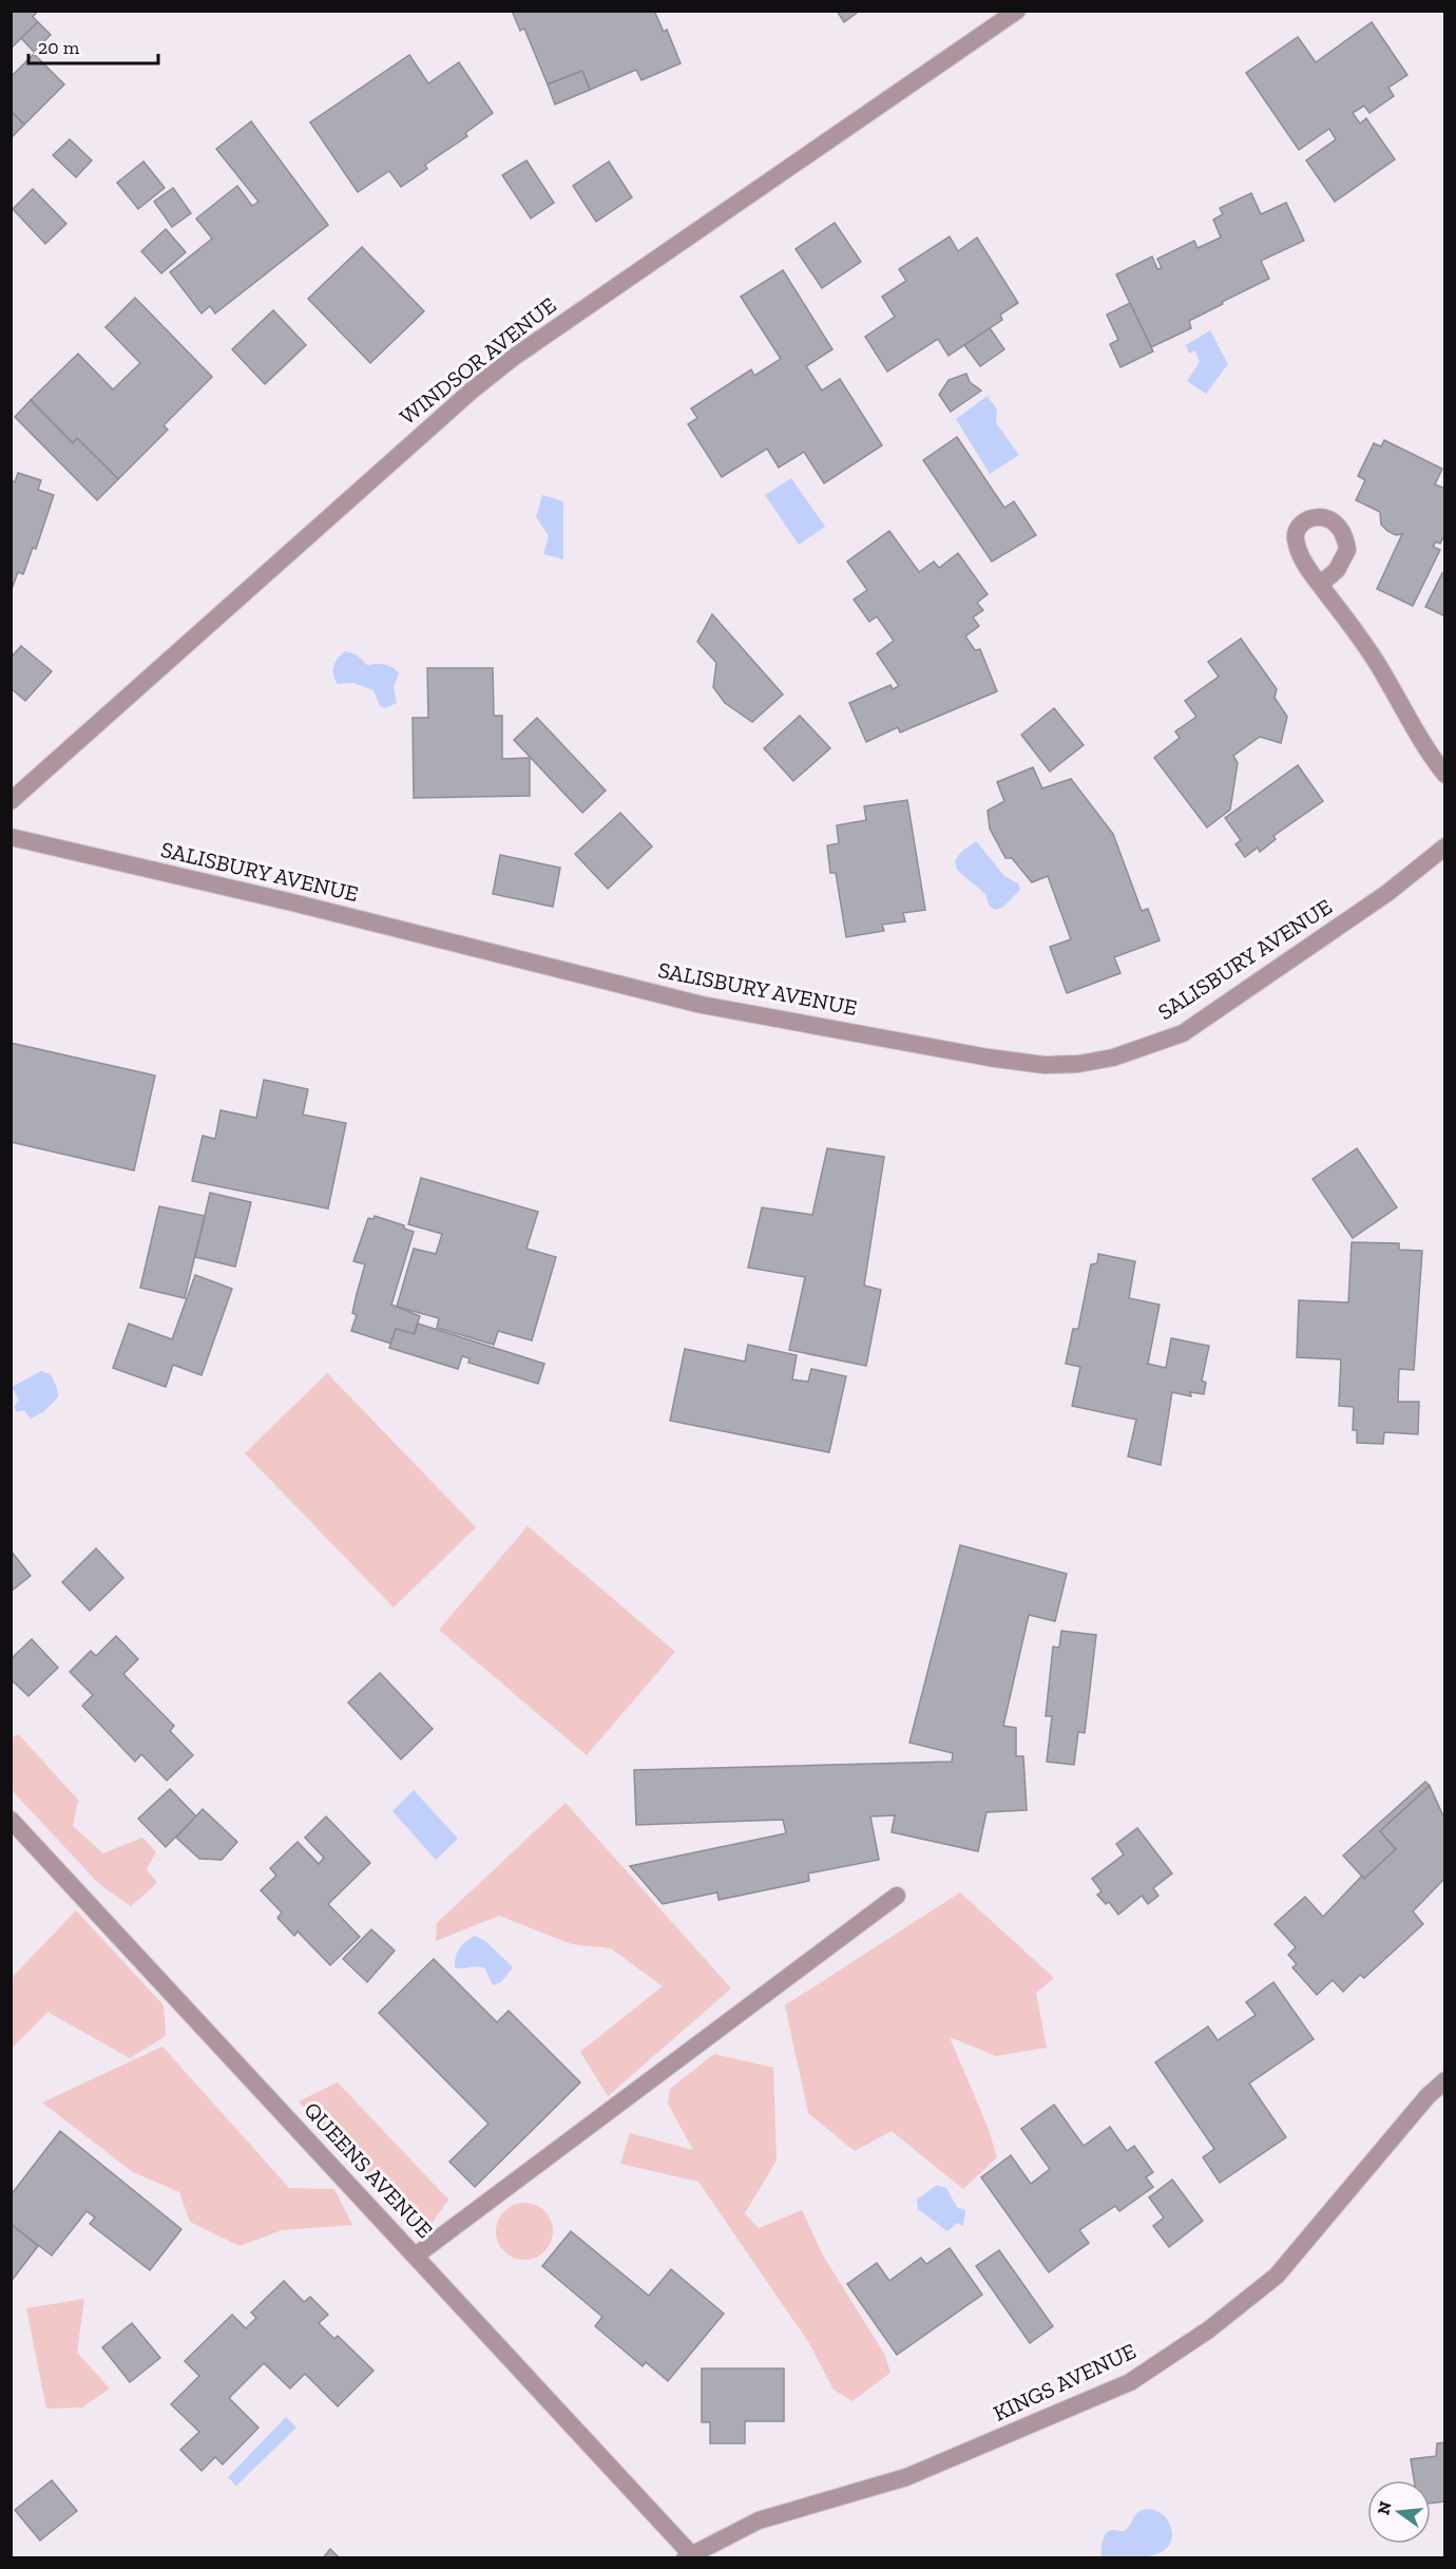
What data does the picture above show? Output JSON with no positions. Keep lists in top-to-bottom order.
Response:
{
  "streets": {
    "street": [
      "WINDSOR AVENUE",
      "SALISBURY AVENUE",
      "QUEENS AVENUE",
      "KINGS AVENUE"
    ]
  },
  "crossings": [
    ["QUEENS AVENUE", "KINGS AVENUE"]
  ],
  "scale_bar": "20 m",
  "north": "left"
}
